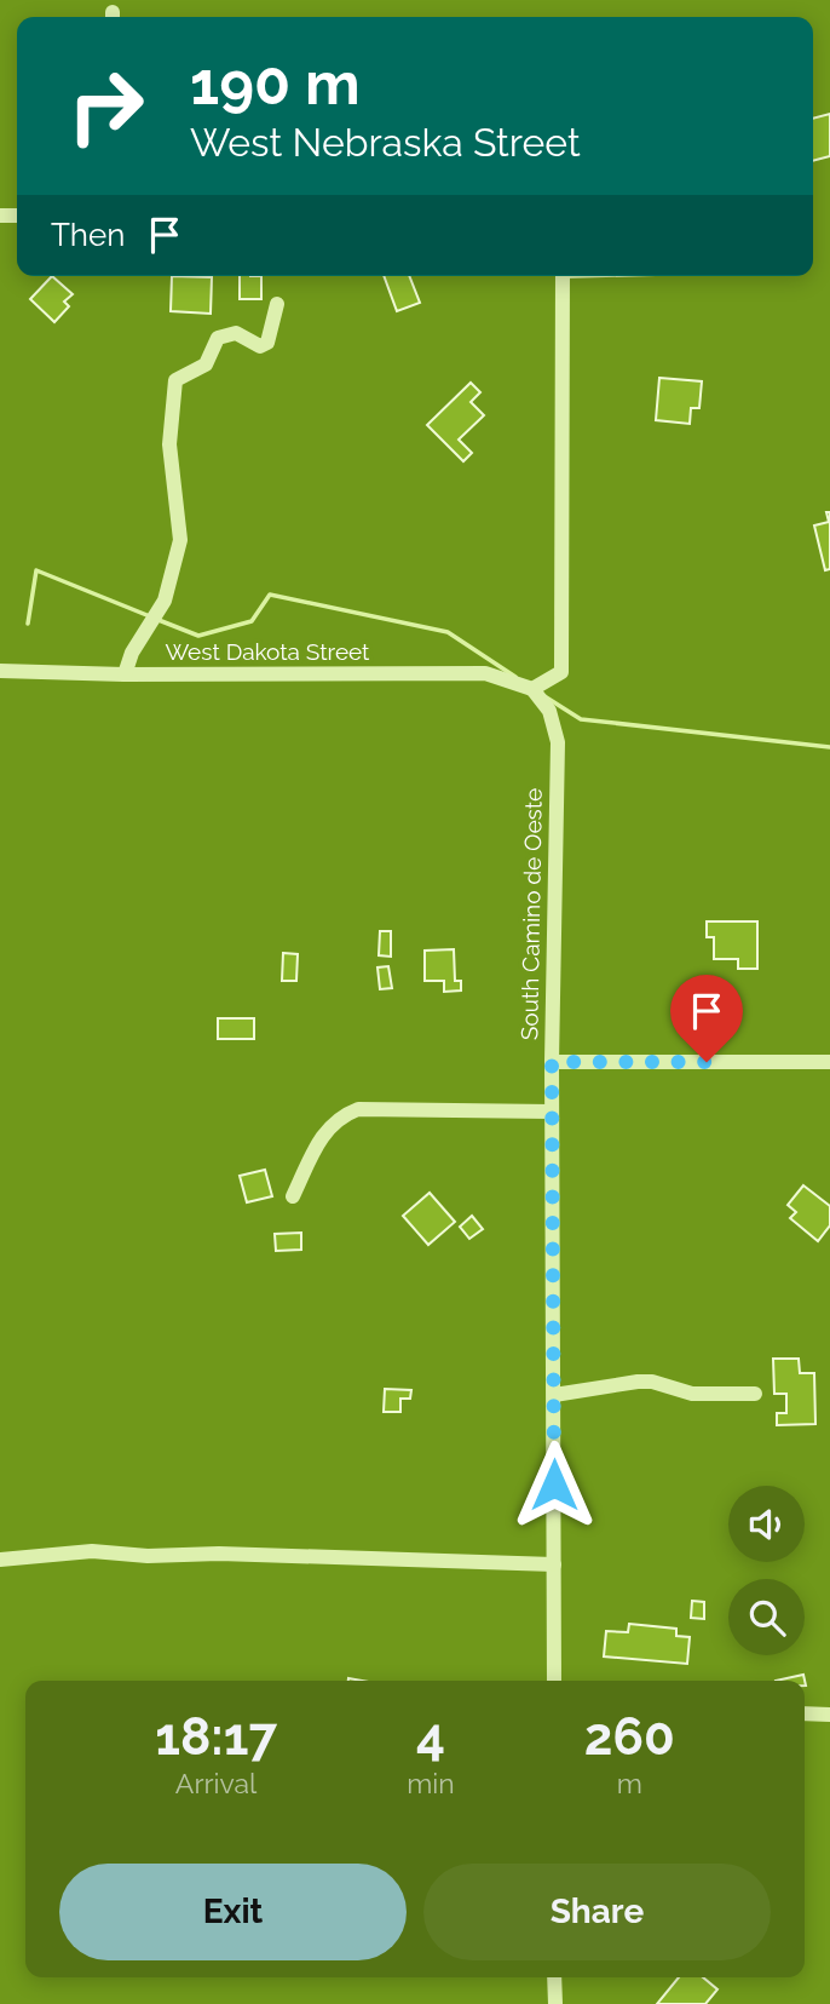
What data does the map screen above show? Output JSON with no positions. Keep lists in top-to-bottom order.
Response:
{
  "streets": {
    "street": ["West Dakota Street", "South Camino de Oeste"]
  },
  "crossings": [
    ["West Dakota Street", "South Camino de Oeste"]
  ],
  "page": {
    "turn": ["190 m", "West Nebraska Street"],
    "then": "Then",
    "eta": [
      "18:17",
      "Arrival",
      "4",
      "min",
      "260",
      "m"
    ],
    "buttons": ["Exit", "Share"]
  }
}
